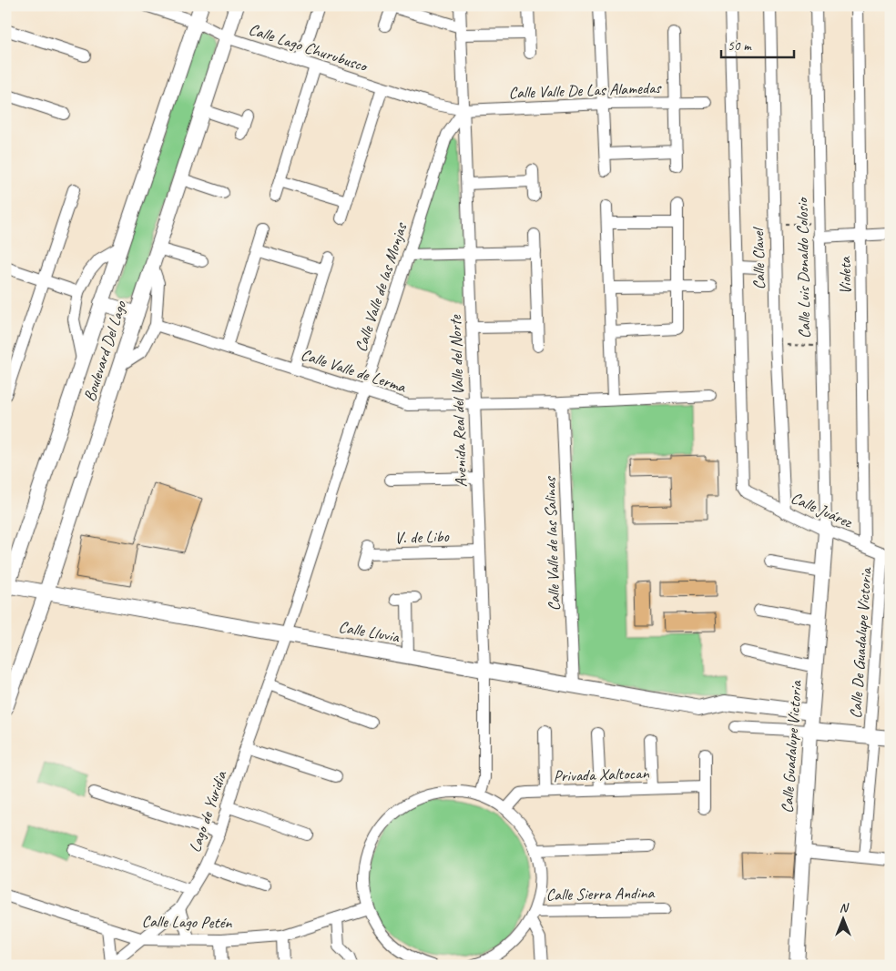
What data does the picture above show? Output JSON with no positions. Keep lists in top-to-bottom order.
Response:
{
  "streets": {
    "street": [
      "Calle Lago Churubusco",
      "Calle Valle De Las Alamedas",
      "Calle Clavel",
      "Calle Luis Donaldo Colosio",
      "Violeta",
      "Calle Valle de las Monjas",
      "Boulevard Del Lago",
      "Calle Valle de Lerma",
      "Avenida Real del Valle del Norte",
      "Calle Juárez",
      "V. de Libo",
      "Calle Valle de las Salinas",
      "Calle Lluvia",
      "Calle De Guadalupe Victoria",
      "Calle Guadalupe Victoria",
      "Privada Xaltocan",
      "Lago de Yuridia",
      "Calle Sierra Andina",
      "Calle Lago Petén"
    ]
  },
  "crossings": [
    ["Calle Lago Churubusco", "Calle Valle De Las Alamedas"],
    ["Calle Lago Churubusco", "Calle Valle de las Monjas"],
    ["Calle Lago Churubusco", "Boulevard Del Lago"],
    ["Calle Lago Churubusco", "Avenida Real del Valle del Norte"],
    ["Calle Valle De Las Alamedas", "Calle Valle de las Monjas"],
    ["Calle Valle De Las Alamedas", "Avenida Real del Valle del Norte"],
    ["Calle Clavel", "Calle Juárez"],
    ["Calle Luis Donaldo Colosio", "Calle Juárez"],
    ["Calle Luis Donaldo Colosio", "Calle Guadalupe Victoria"],
    ["Violeta", "Calle Juárez"],
    ["Calle Valle de las Monjas", "Calle Valle de Lerma"],
    ["Calle Valle de las Monjas", "Avenida Real del Valle del Norte"],
    ["Calle Valle de las Monjas", "Calle Lluvia"],
    ["Calle Valle de las Monjas", "Lago de Yuridia"],
    ["Boulevard Del Lago", "Calle Lluvia"],
    ["Calle Valle de Lerma", "Avenida Real del Valle del Norte"],
    ["Calle Valle de Lerma", "Calle Valle de las Salinas"],
    ["Avenida Real del Valle del Norte", "V. de Libo"],
    ["Avenida Real del Valle del Norte", "Calle Lluvia"],
    ["Calle Juárez", "Calle De Guadalupe Victoria"],
    ["Calle Juárez", "Calle Guadalupe Victoria"],
    ["Calle Valle de las Salinas", "Calle Lluvia"],
    ["Calle Lluvia", "Calle Guadalupe Victoria"],
    ["Calle Lluvia", "Lago de Yuridia"],
    ["Lago de Yuridia", "Calle Lago Petén"]
  ],
  "scale_bar": "50 m",
  "north": "top"
}
